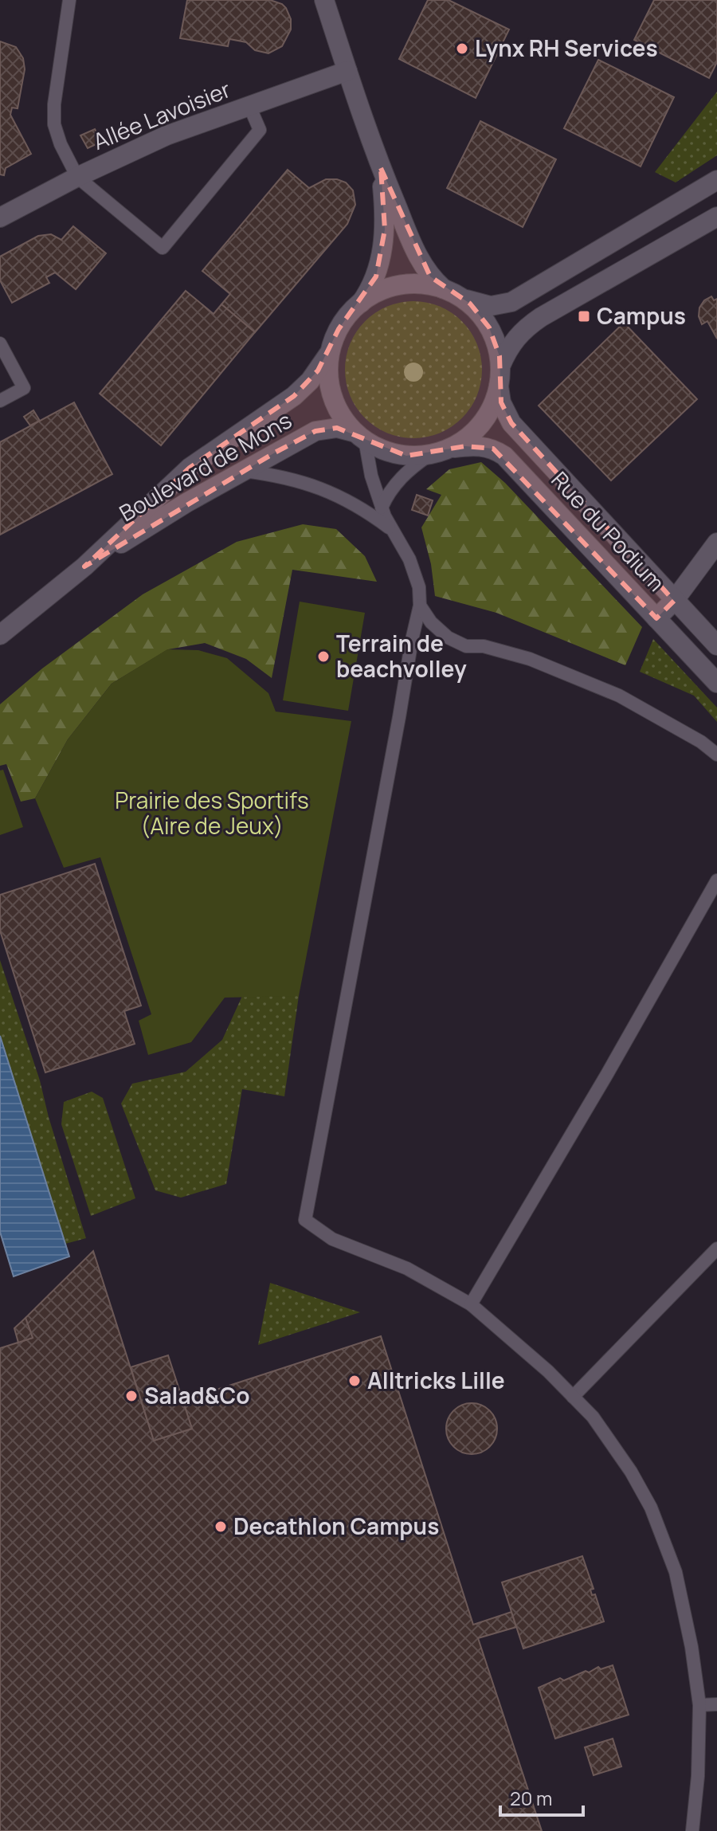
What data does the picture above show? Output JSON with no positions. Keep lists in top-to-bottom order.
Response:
{
  "streets": {
    "main road": ["Allée Lavoisier", "Boulevard de Mons", "Rue du Podium"]
  },
  "crossings": [
    ["Boulevard de Mons", "Rue du Podium"]
  ],
  "parks": ["Prairie des Sportifs (Aire de Jeux)"],
  "places": {
    "other": [
      "Lynx RH Services",
      "Terrain de beachvolley",
      "Alltricks Lille",
      "Salad&Co",
      "Decathlon Campus"
    ],
    "transit": ["Campus"]
  },
  "scale_bar": "20 m"
}
